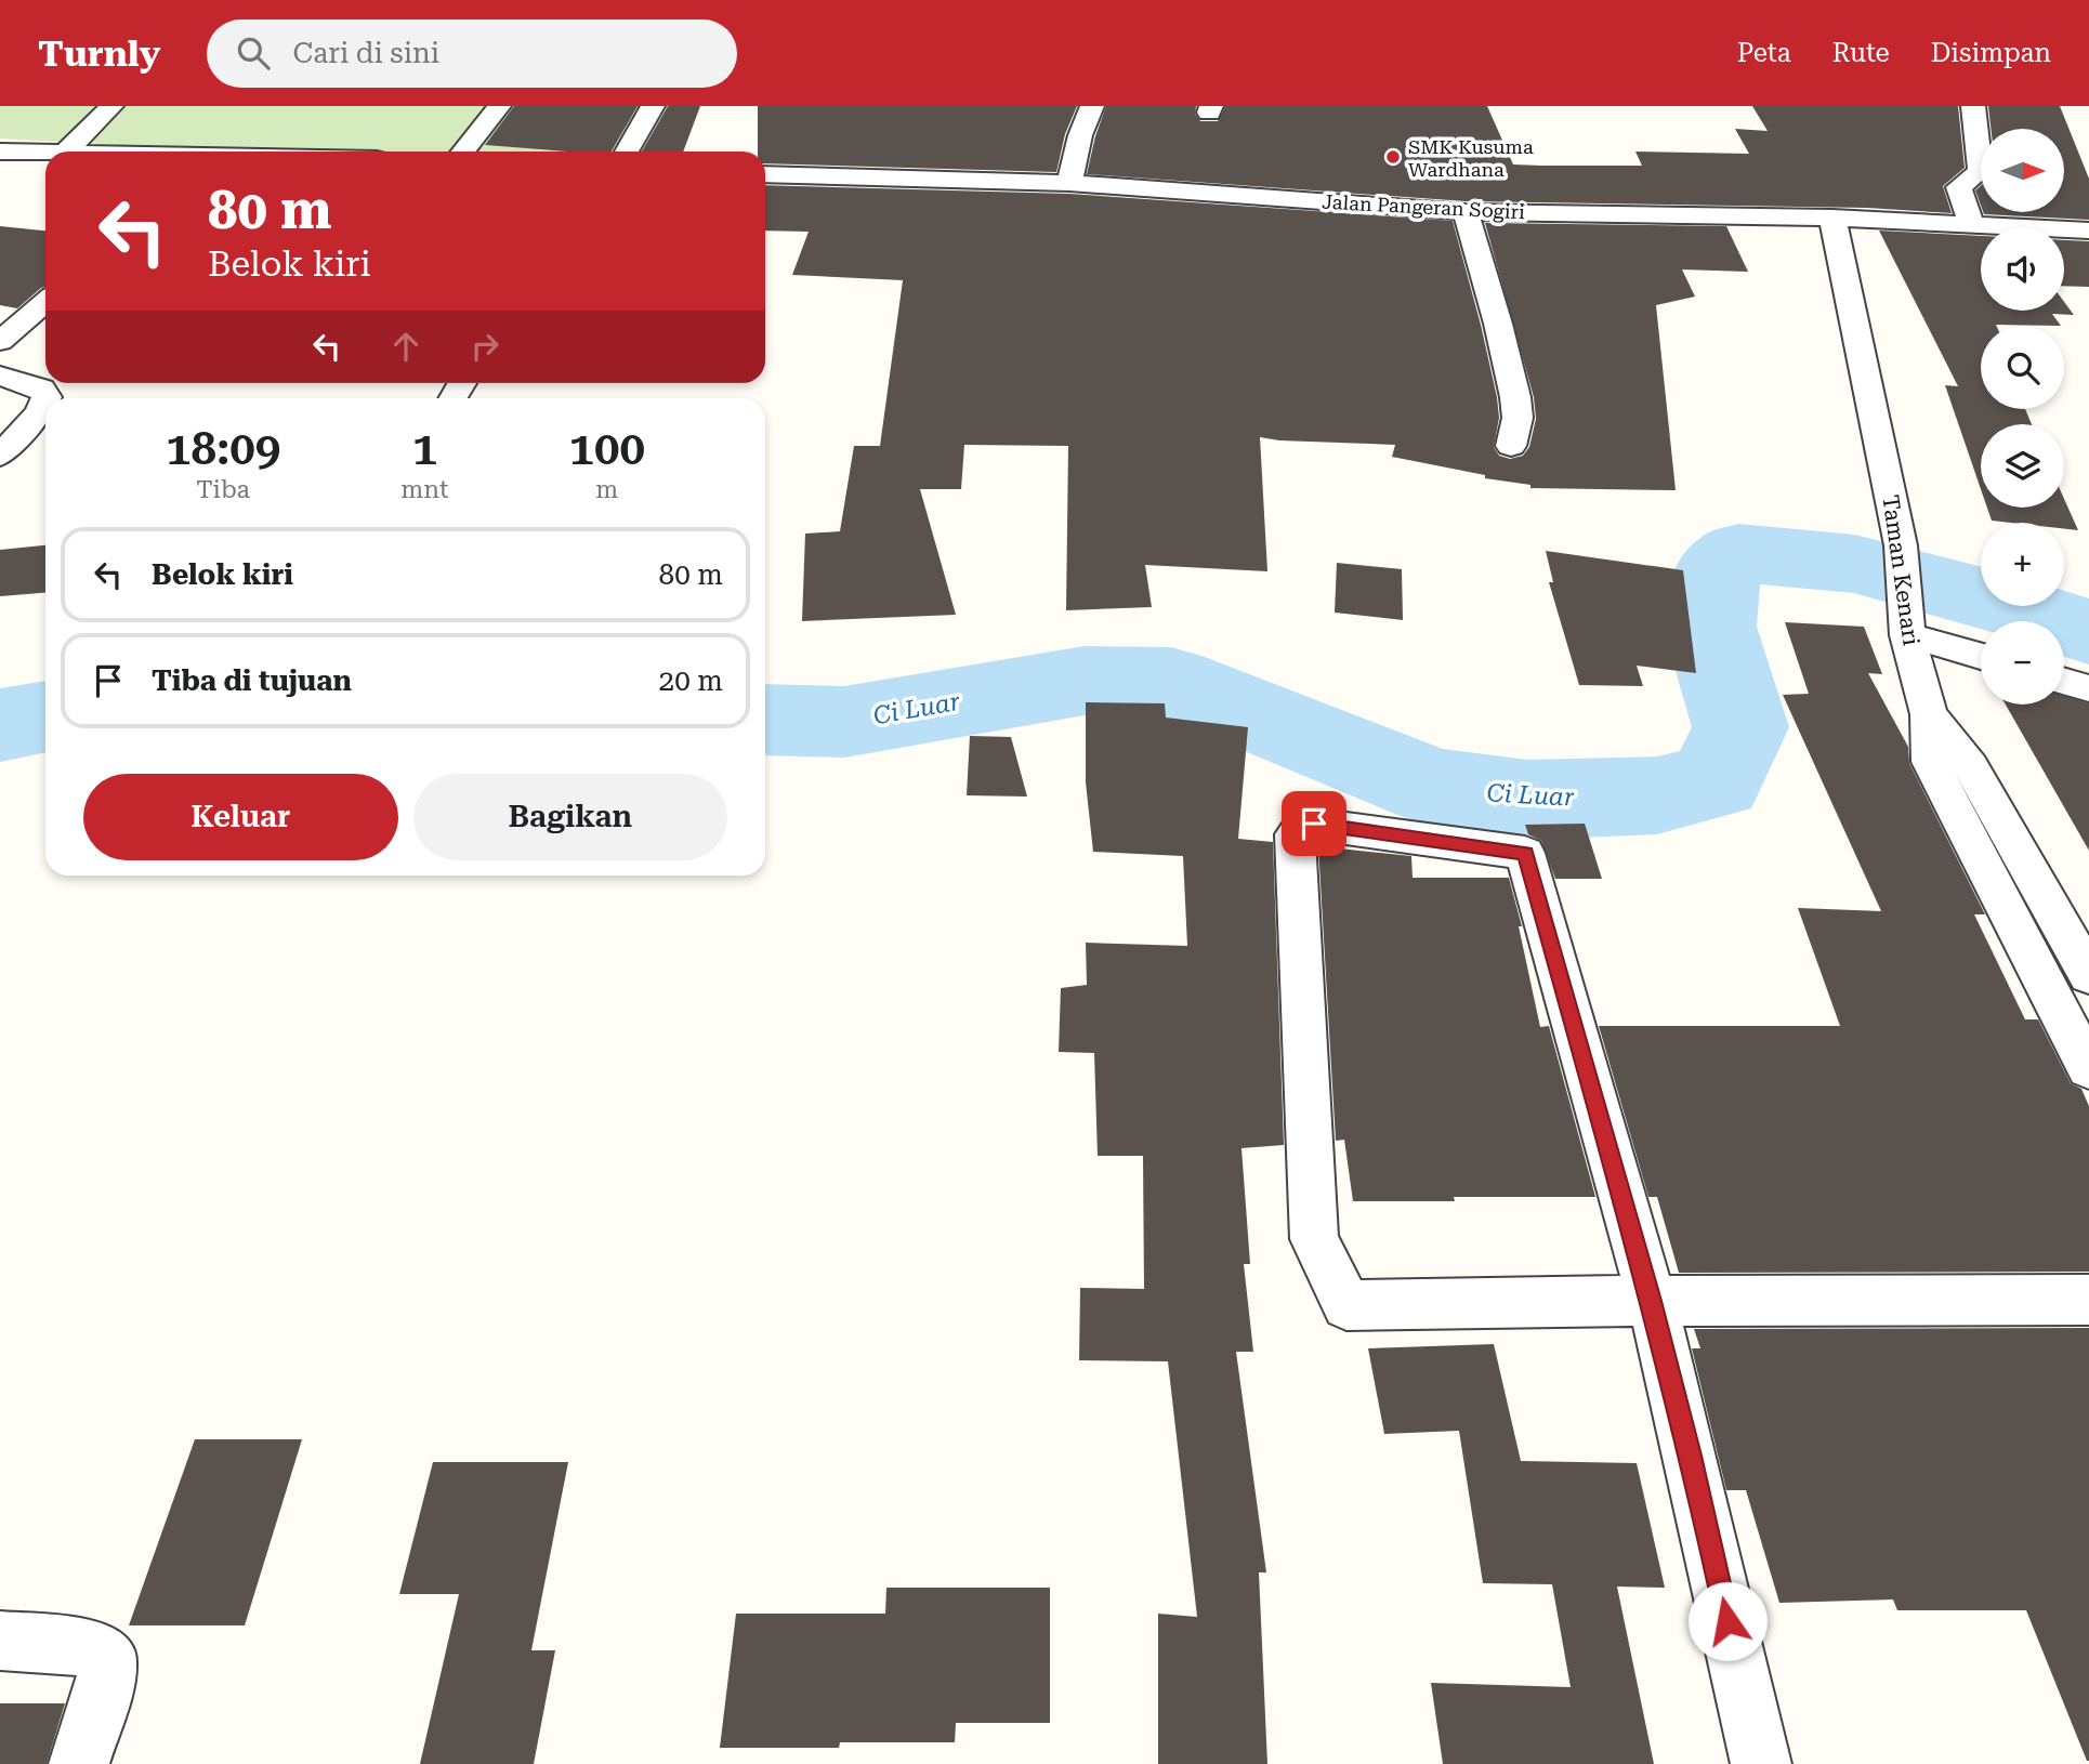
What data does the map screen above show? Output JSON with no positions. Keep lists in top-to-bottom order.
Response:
{
  "streets": {
    "street": ["Jalan Pangeran Sogiri", "Taman Kenari"]
  },
  "crossings": [
    ["Jalan Pangeran Sogiri", "Taman Kenari"]
  ],
  "water": ["Ci Luar"],
  "places": ["SMK Kusuma Wardhana"],
  "north": "right",
  "page": {
    "header": "Turnly",
    "search": "Cari di sini",
    "nav": ["Peta", "Rute", "Disimpan"],
    "map_buttons": ["+", "−"],
    "turn": ["80 m", "Belok kiri"],
    "eta": [
      "18:09",
      "Tiba",
      "1",
      "mnt",
      "100",
      "m"
    ],
    "list": [
      {
        "name": "Belok kiri",
        "value": "80 m"
      },
      {
        "name": "Tiba di tujuan",
        "value": "20 m"
      }
    ],
    "buttons": ["Keluar", "Bagikan"]
  }
}
